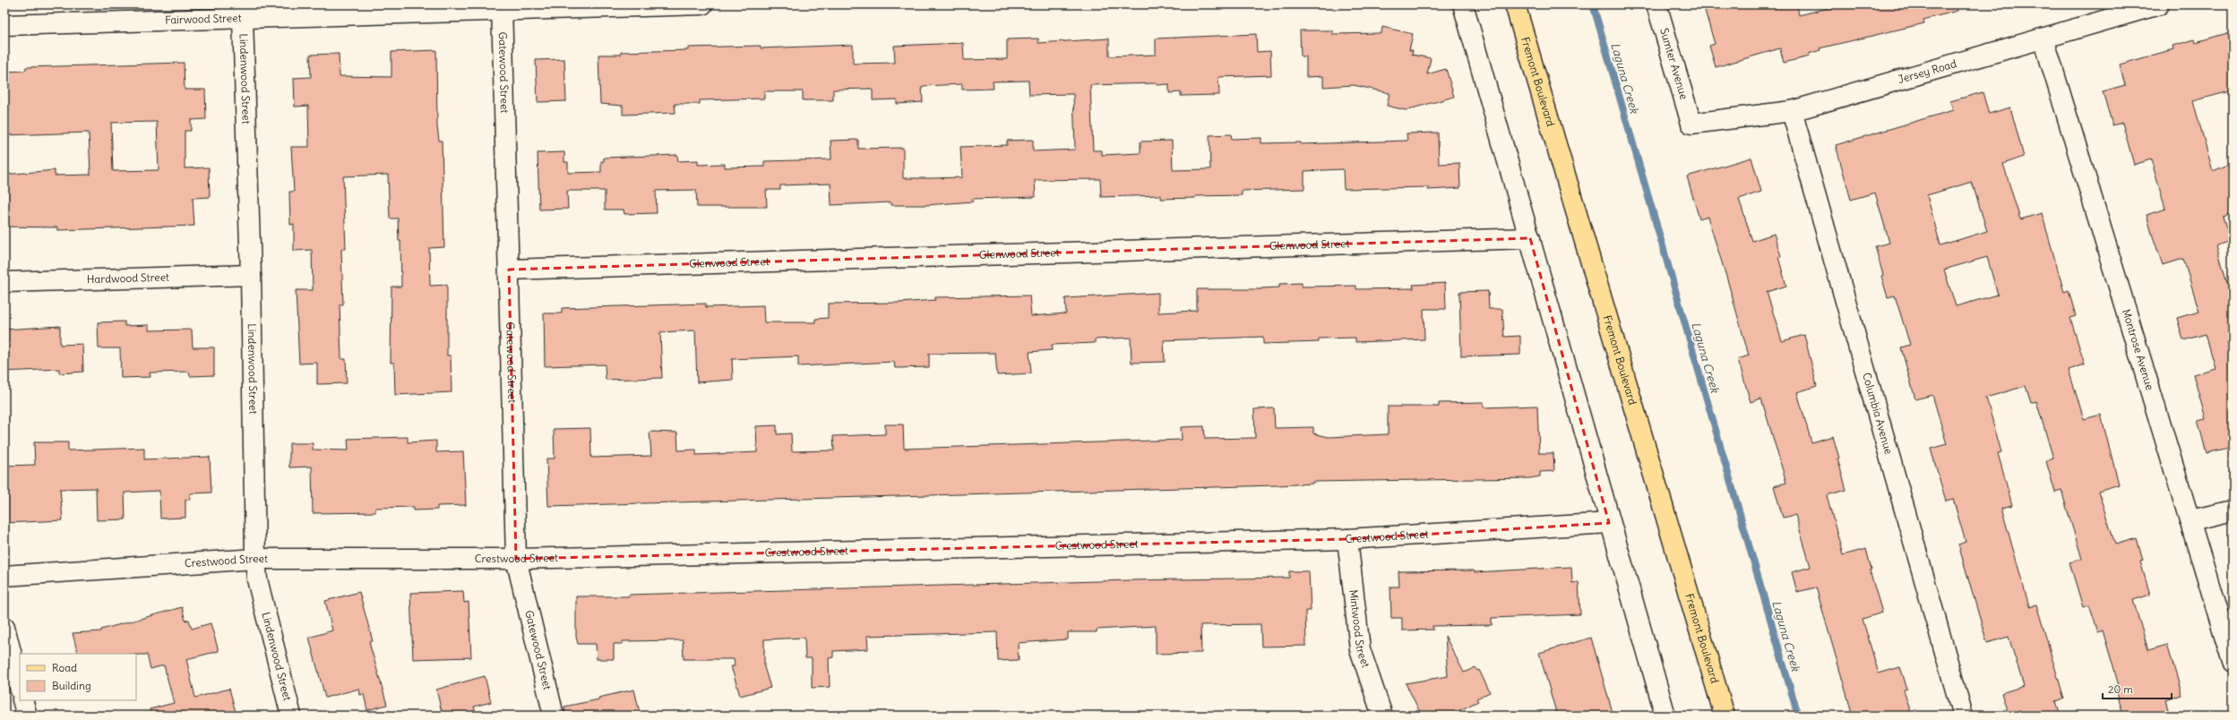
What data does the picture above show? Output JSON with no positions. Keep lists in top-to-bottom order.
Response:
{
  "streets": {
    "main road": ["Fremont Boulevard"],
    "street": [
      "Fairwood Street",
      "Sumter Avenue",
      "Jersey Road",
      "Gatewood Street",
      "Lindenwood Street",
      "Glenwood Street",
      "Hardwood Street",
      "Montrose Avenue",
      "Columbia Avenue",
      "Crestwood Street",
      "Mintwood Street"
    ]
  },
  "crossings": [
    ["Fairwood Street", "Gatewood Street"],
    ["Fairwood Street", "Lindenwood Street"],
    ["Sumter Avenue", "Jersey Road"],
    ["Jersey Road", "Montrose Avenue"],
    ["Jersey Road", "Columbia Avenue"],
    ["Gatewood Street", "Glenwood Street"],
    ["Gatewood Street", "Crestwood Street"],
    ["Lindenwood Street", "Hardwood Street"],
    ["Lindenwood Street", "Crestwood Street"],
    ["Crestwood Street", "Mintwood Street"]
  ],
  "water": ["Laguna Creek"],
  "legend": ["Road", "Building"],
  "scale_bar": "20 m"
}
